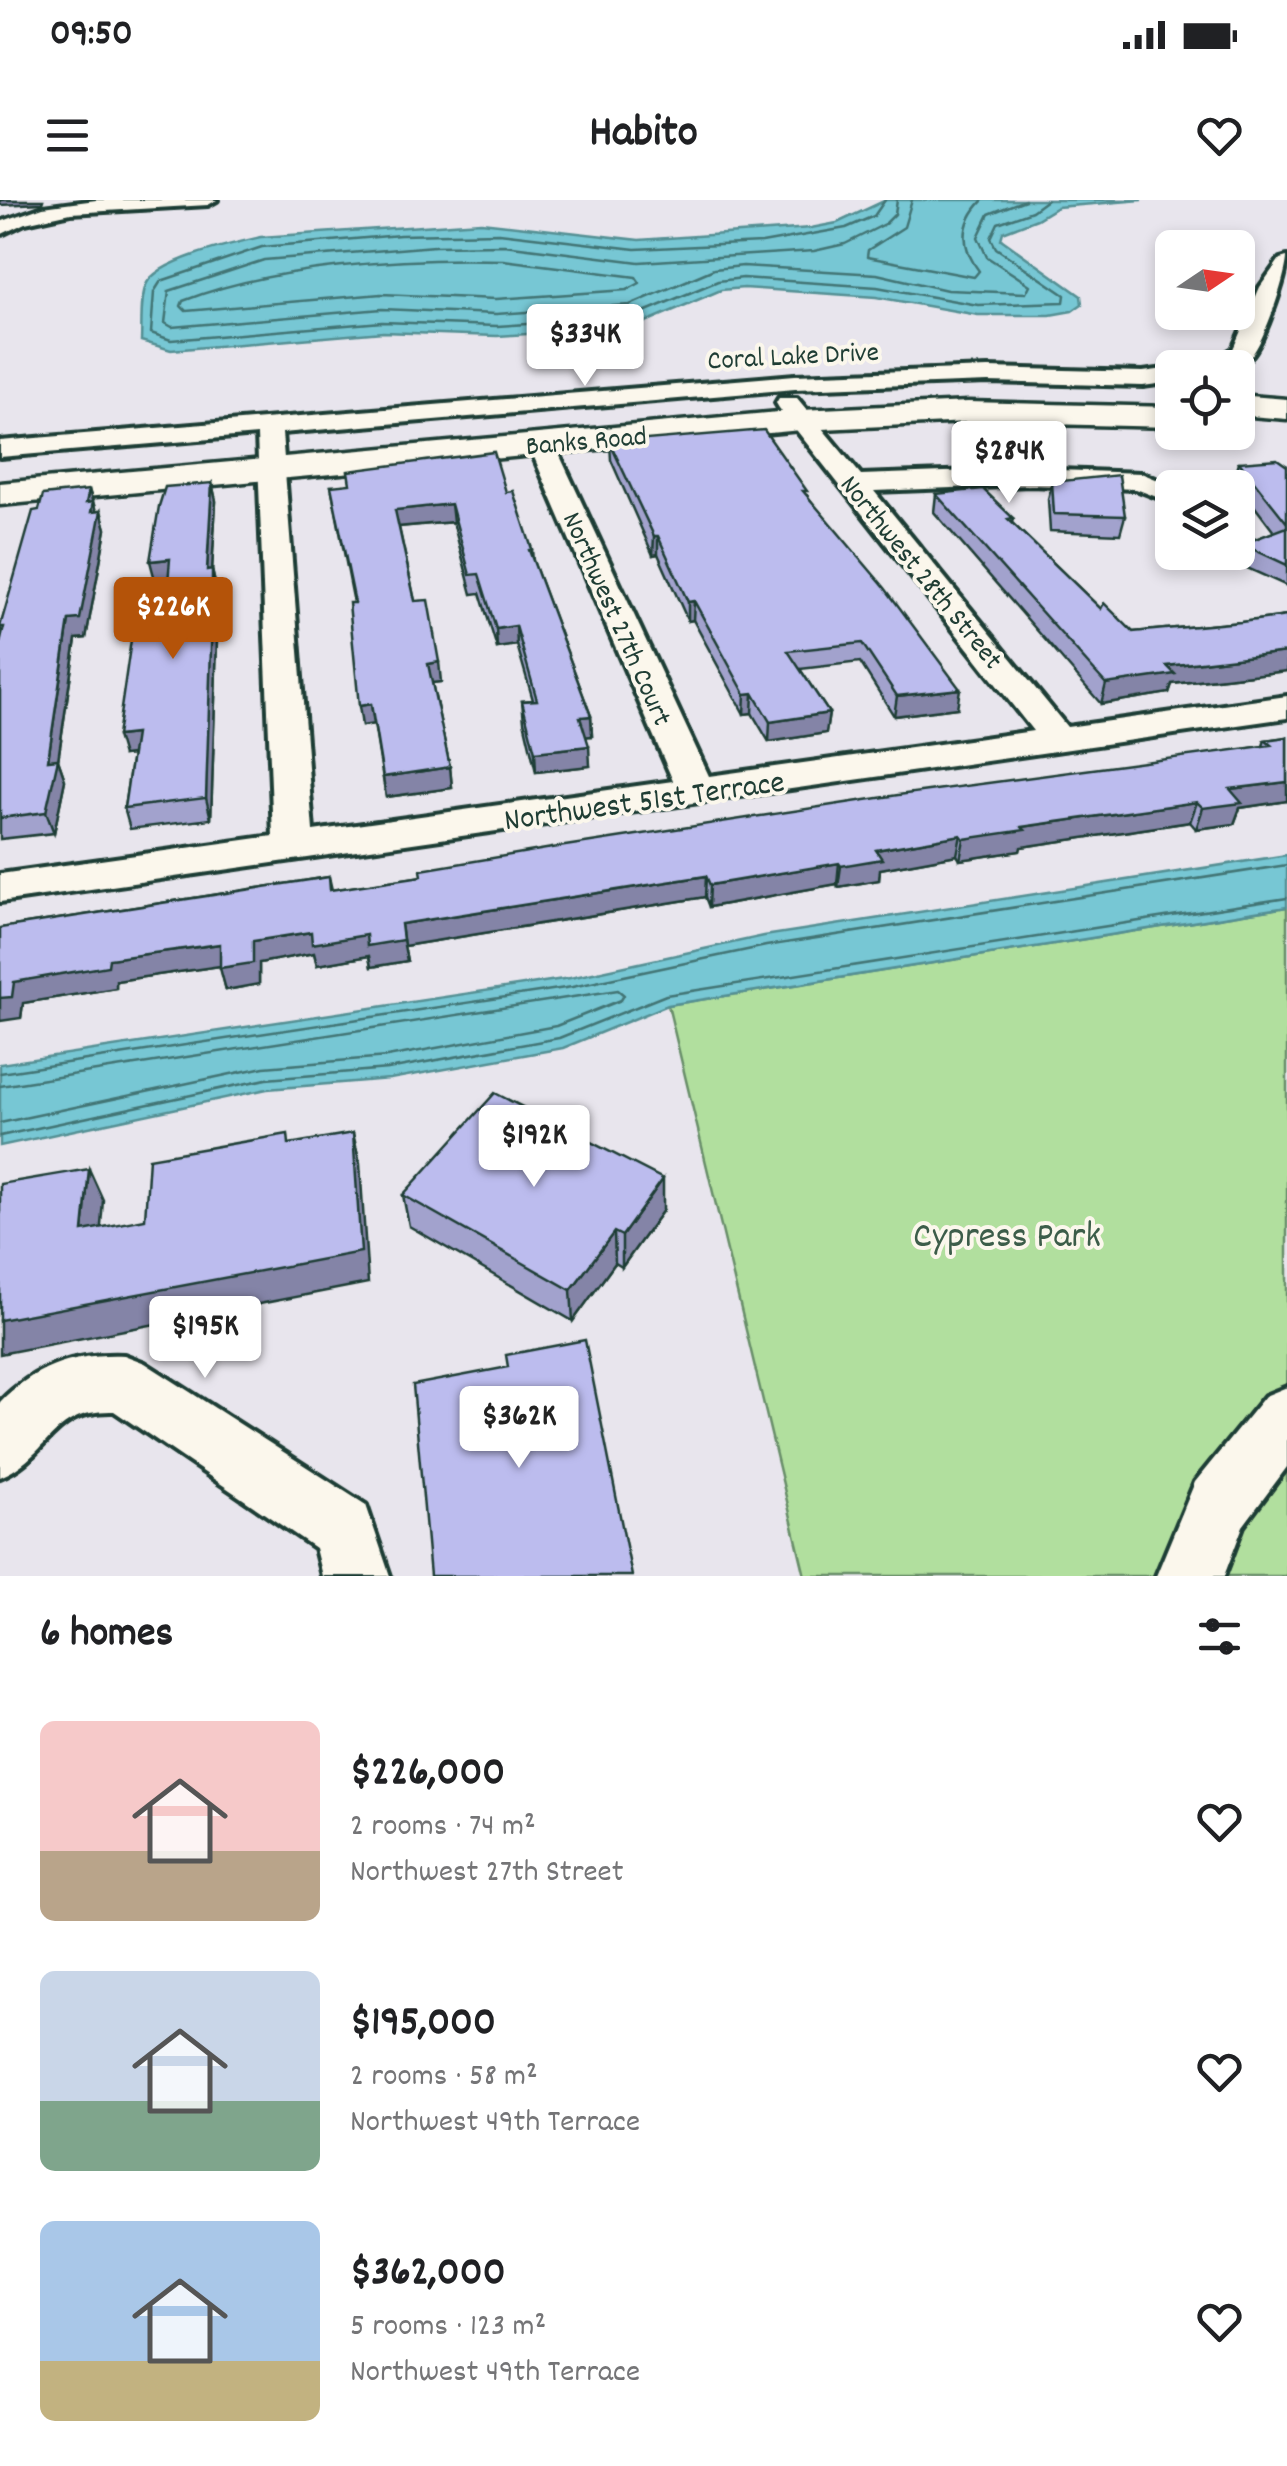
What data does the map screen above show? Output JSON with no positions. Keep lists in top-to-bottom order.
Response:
{
  "streets": {
    "street": [
      "Coral Lake Drive",
      "Banks Road",
      "Northwest 28th Street",
      "Northwest 27th Court",
      "Northwest 51st Terrace"
    ]
  },
  "crossings": [
    ["Coral Lake Drive", "Banks Road"],
    ["Banks Road", "Northwest 28th Street"],
    ["Banks Road", "Northwest 27th Court"],
    ["Northwest 28th Street", "Northwest 51st Terrace"],
    ["Northwest 27th Court", "Northwest 51st Terrace"]
  ],
  "parks": ["Cypress Park"],
  "north": "right",
  "page": {
    "status": "09:50",
    "header": "Habito",
    "price": [
      "$334K",
      "$284K",
      "$226K",
      "$192K",
      "$195K",
      "$362K"
    ],
    "heading": "6 homes",
    "list": [
      {
        "name": "$226,000",
        "note": "2 rooms · 74 m² · Northwest 27th Street"
      },
      {
        "name": "$195,000",
        "note": "2 rooms · 58 m² · Northwest 49th Terrace"
      },
      {
        "name": "$362,000",
        "note": "5 rooms · 123 m² · Northwest 49th Terrace"
      }
    ]
  }
}
